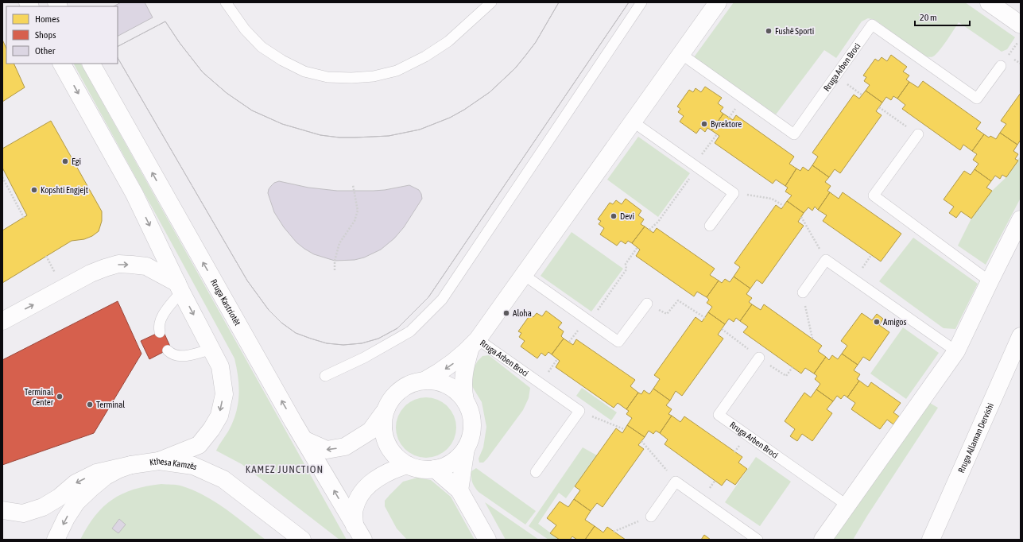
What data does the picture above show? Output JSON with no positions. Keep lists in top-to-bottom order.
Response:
{
  "streets": {
    "main road": [
      "Rruga Arben Broci",
      "Rruga Kastriotët",
      "Rruga Allaman Dervishi",
      "Kthesa Kamzës"
    ]
  },
  "crossings": [
    ["Rruga Arben Broci", "Rruga Kastriotët"]
  ],
  "districts": ["KAMEZ JUNCTION"],
  "places": [
    "Fushë Sporti",
    "Byrektore",
    "Egi",
    "Kopshti Engjejt",
    "Devi",
    "Aloha",
    "Amigos",
    "Terminal Center",
    "Terminal"
  ],
  "legend": ["Homes", "Shops", "Other"],
  "scale_bar": "20 m"
}
